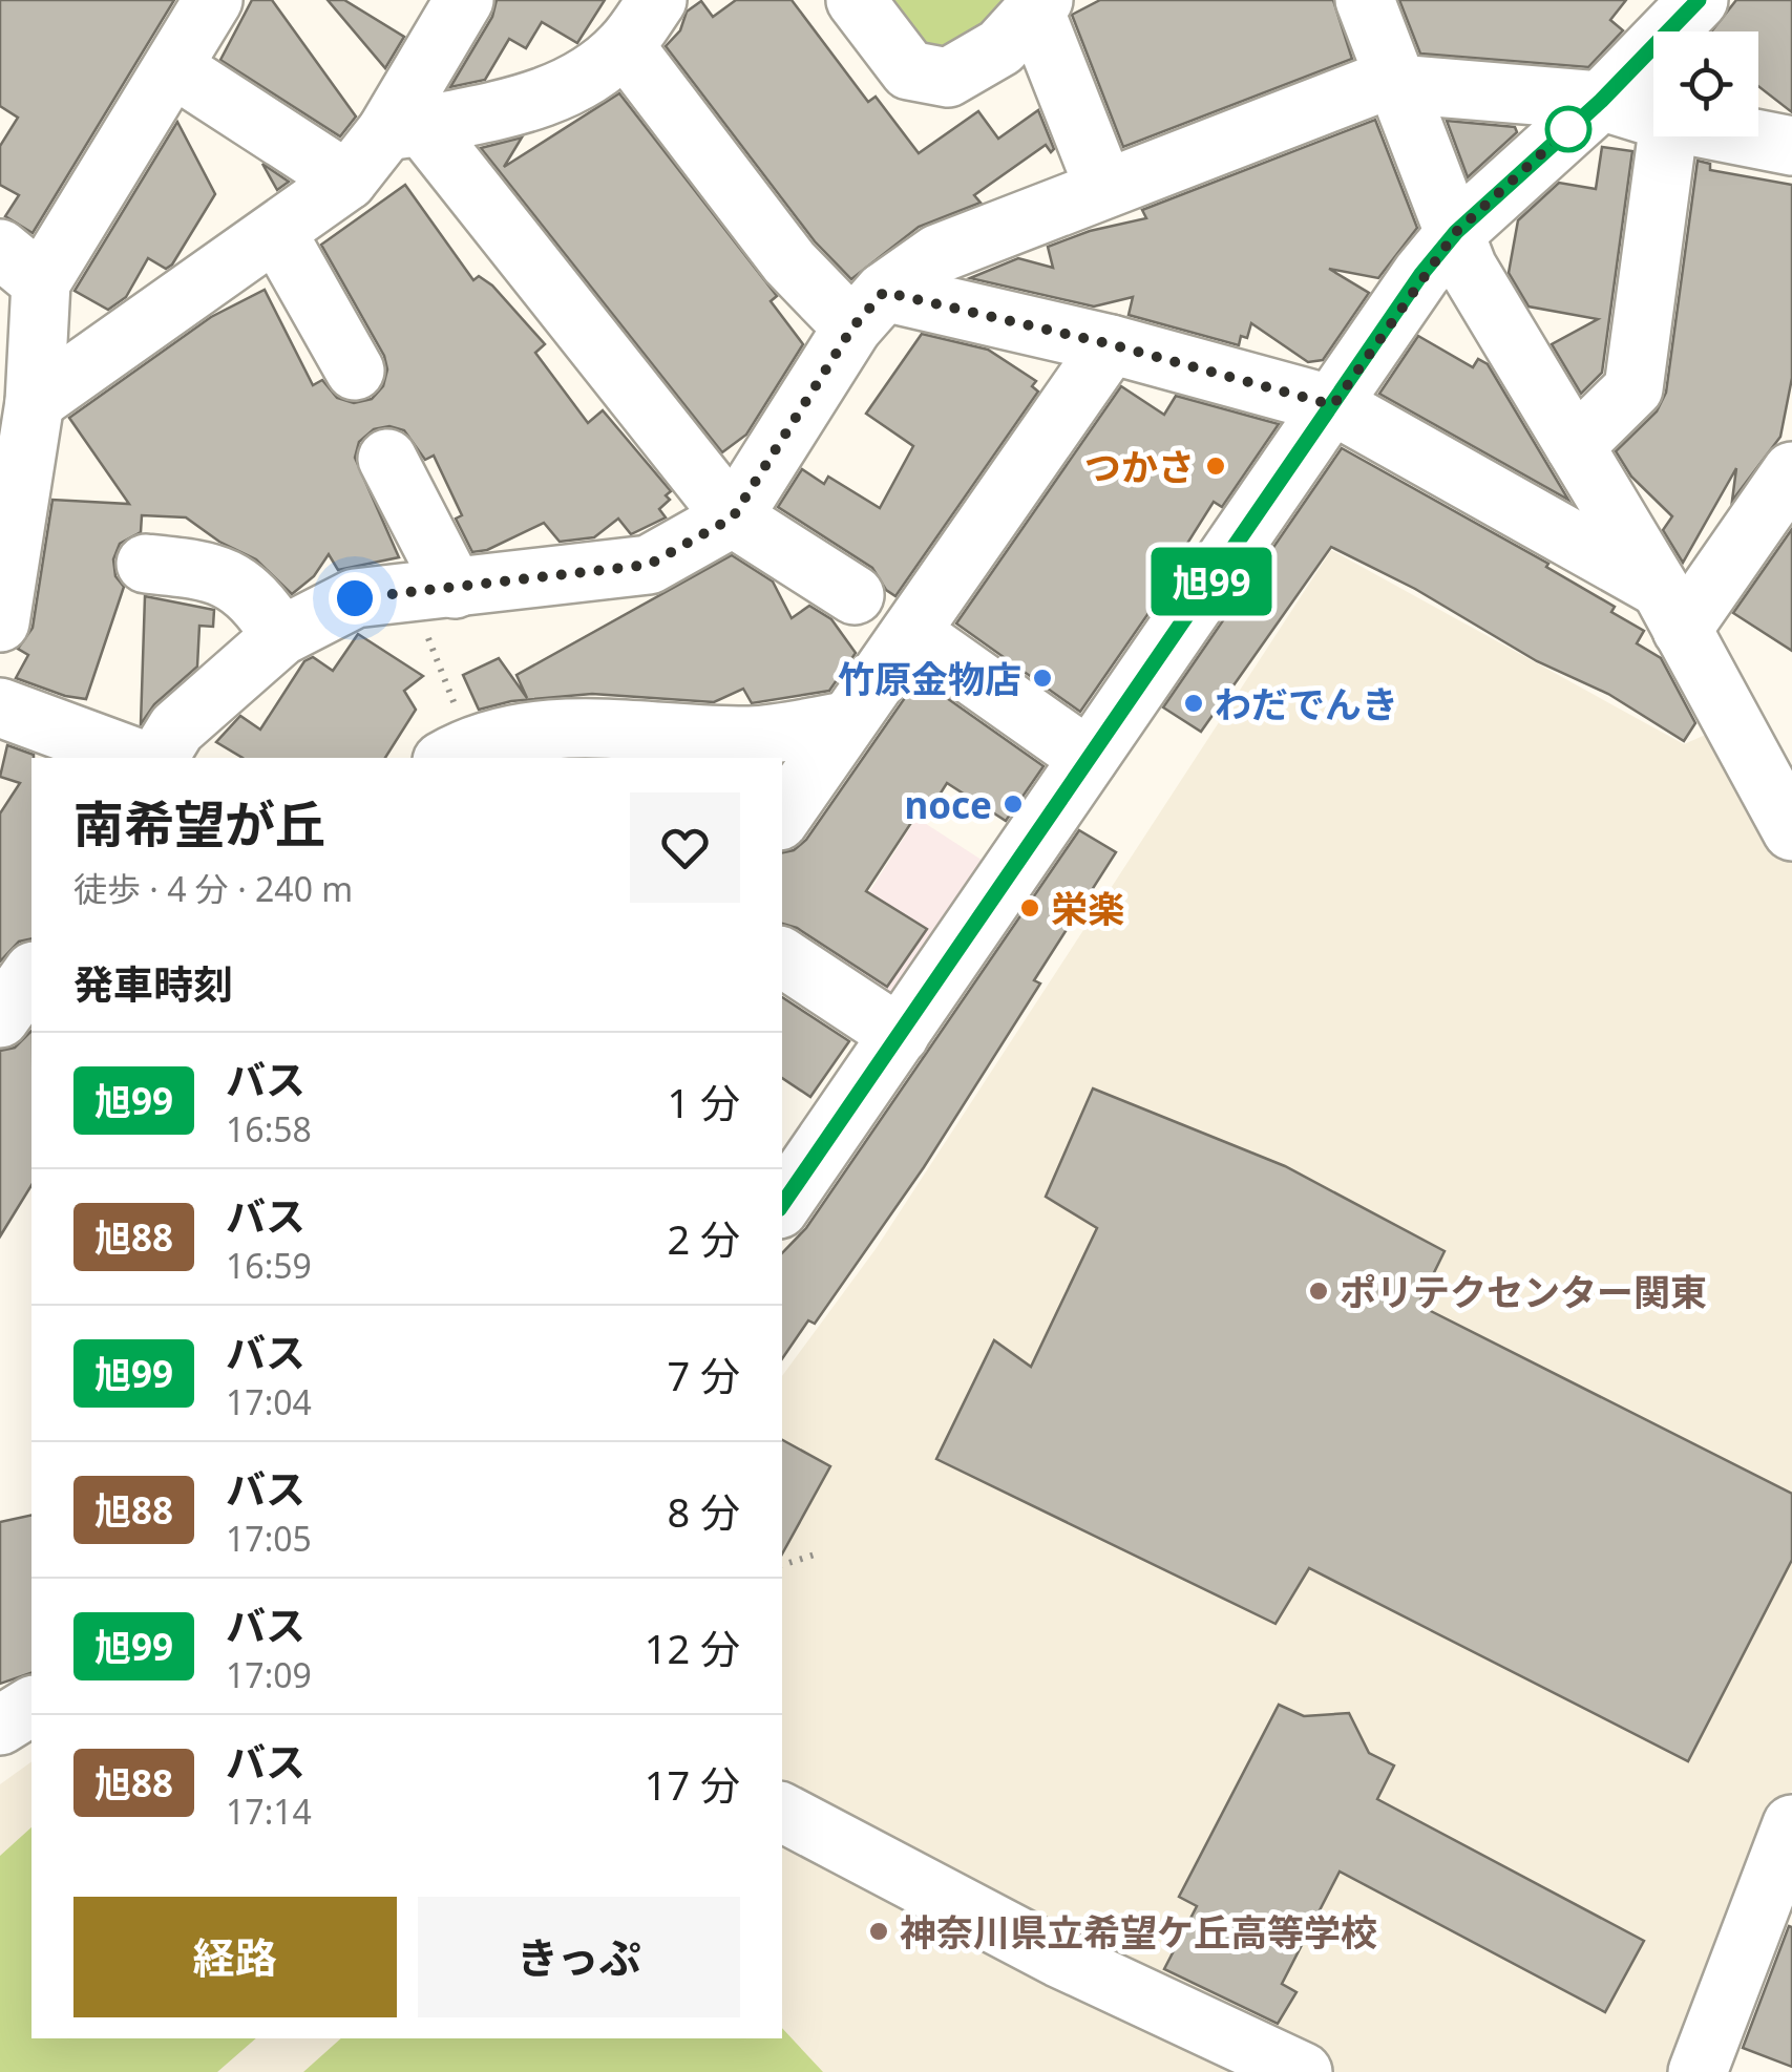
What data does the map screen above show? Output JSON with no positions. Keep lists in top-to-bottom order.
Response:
{
  "places": [
    "つかさ",
    "竹原金物店",
    "わだでんき",
    "noce",
    "栄楽",
    "ポリテクセンター関東",
    "神奈川県立希望ケ丘高等学校"
  ],
  "lines": ["bus line 旭99"],
  "page": {
    "on_map": "旭99",
    "heading": [
      ["南希望が丘", "徒歩 · 4 分 · 240 m"],
      "発車時刻"
    ],
    "list": [
      {
        "mark": "旭99",
        "name": "バス",
        "note": "16:58",
        "value": "1 分"
      },
      {
        "mark": "旭88",
        "name": "バス",
        "note": "16:59",
        "value": "2 分"
      },
      {
        "mark": "旭99",
        "name": "バス",
        "note": "17:04",
        "value": "7 分"
      },
      {
        "mark": "旭88",
        "name": "バス",
        "note": "17:05",
        "value": "8 分"
      },
      {
        "mark": "旭99",
        "name": "バス",
        "note": "17:09",
        "value": "12 分"
      },
      {
        "mark": "旭88",
        "name": "バス",
        "note": "17:14",
        "value": "17 分"
      }
    ],
    "buttons": ["経路", "きっぷ"]
  }
}
